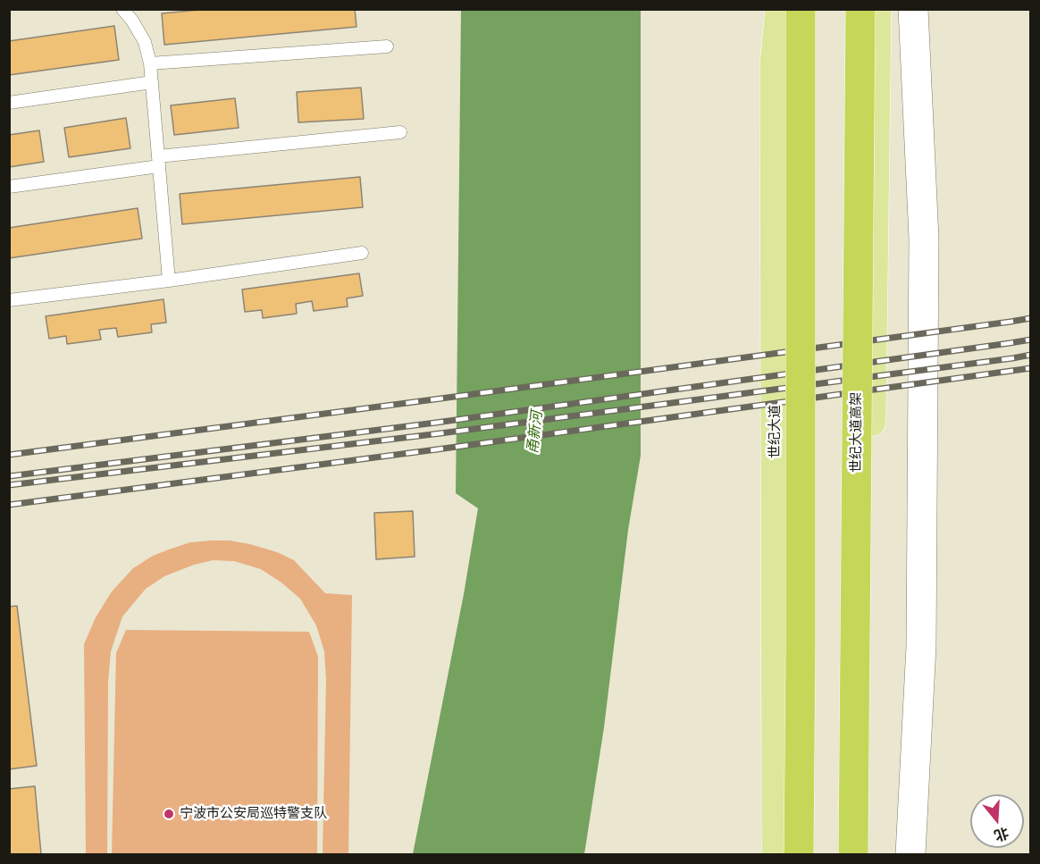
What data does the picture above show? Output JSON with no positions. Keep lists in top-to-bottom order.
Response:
{
  "streets": {
    "highway": ["世纪大道高架"],
    "main road": ["世纪大道"]
  },
  "water": ["甬新河"],
  "places": ["宁波市公安局巡特警支队"],
  "north": "bottom"
}
